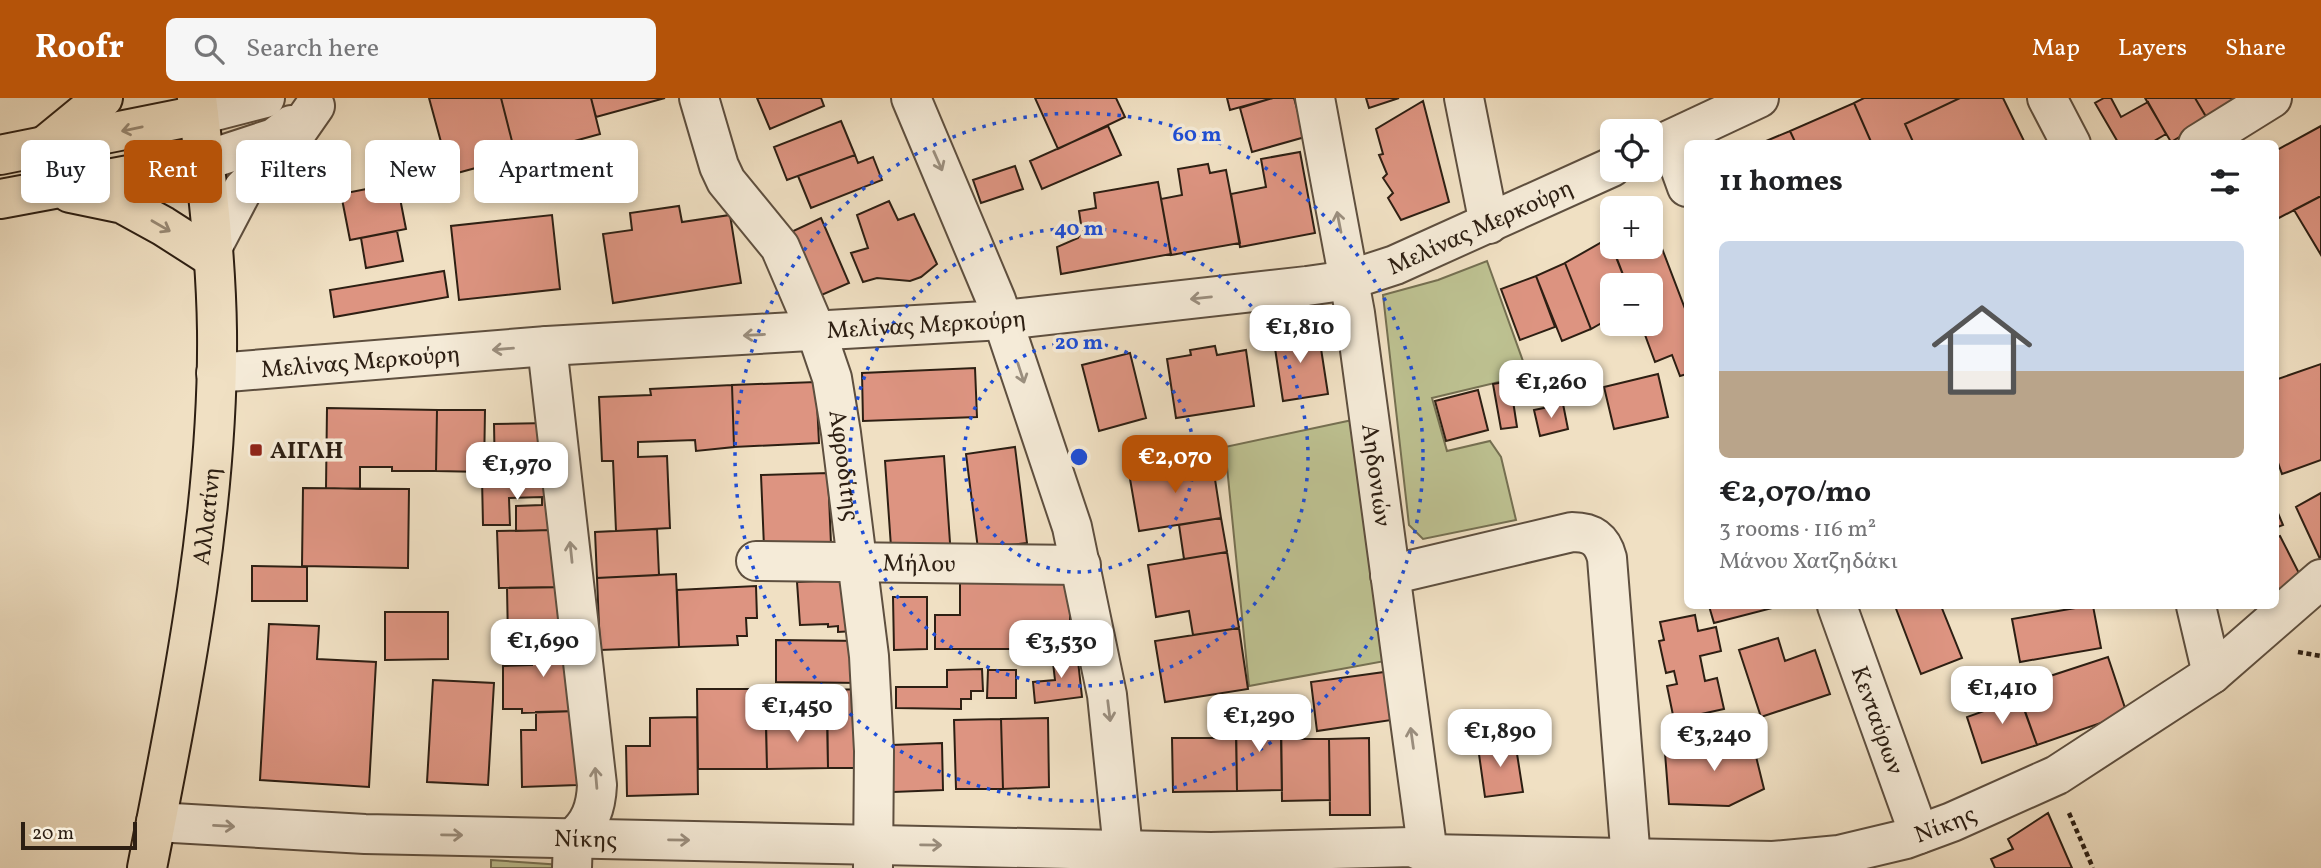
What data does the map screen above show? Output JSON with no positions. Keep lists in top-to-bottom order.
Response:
{
  "streets": {
    "main road": ["Αλλατίνη"],
    "street": [
      "Μελίνας Μερκούρη",
      "Αφροδίτης",
      "Αηδονιών",
      "Μήλου",
      "Κενταύρων",
      "Νίκης"
    ]
  },
  "crossings": [
    ["Μελίνας Μερκούρη", "Αφροδίτης"],
    ["Μελίνας Μερκούρη", "Αηδονιών"],
    ["Μελίνας Μερκούρη", "Αλλατίνη"],
    ["Αφροδίτης", "Μήλου"],
    ["Αφροδίτης", "Νίκης"],
    ["Αηδονιών", "Νίκης"],
    ["Αλλατίνη", "Νίκης"],
    ["Κενταύρων", "Νίκης"]
  ],
  "one_way": ["Μελίνας Μερκούρη", "Νίκης"],
  "places": {
    "transit": ["ΑΙΓΛΗ"]
  },
  "scale_bar": "20 m",
  "page": {
    "header": "Roofr",
    "search": "Search here",
    "nav": ["Map", "Layers", "Share"],
    "map_buttons": ["+", "−"],
    "chip": [
      "Buy",
      "Rent",
      "Filters",
      "New",
      "Apartment"
    ],
    "heading": "11 homes",
    "list": [
      {
        "name": "€2,070/mo",
        "note": "3 rooms · 116 m² · Μάνου Χατζηδάκι"
      }
    ],
    "price": [
      "€1,810",
      "€1,260",
      "€2,070",
      "€1,970",
      "€1,690",
      "€3,530",
      "€1,410",
      "€1,450",
      "€1,290",
      "€1,890",
      "€3,240"
    ],
    "scale": "20 m"
  },
  "rings": ["60 m", "40 m", "20 m"]
}
